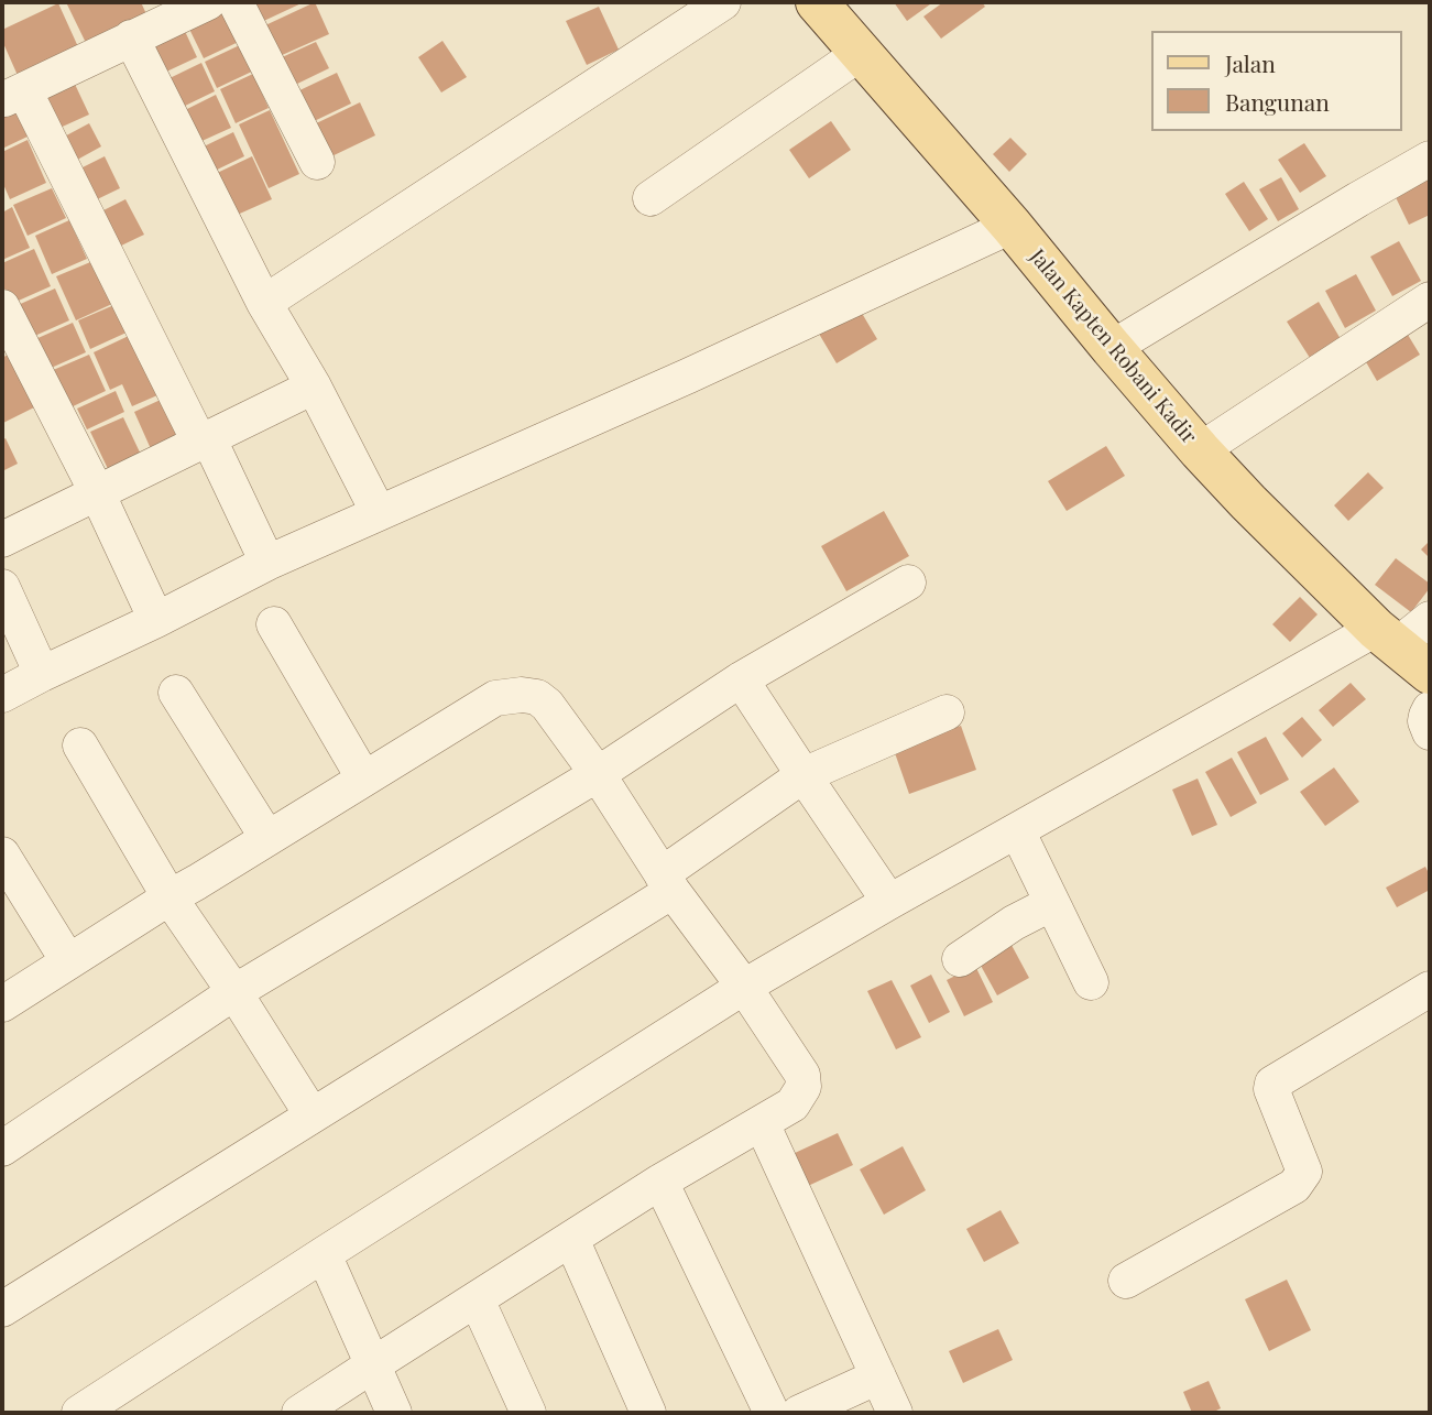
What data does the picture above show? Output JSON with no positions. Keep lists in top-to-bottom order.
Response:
{
  "streets": {
    "main road": ["Jalan Kapten Robani Kadir"]
  },
  "legend": ["Jalan", "Bangunan"]
}
